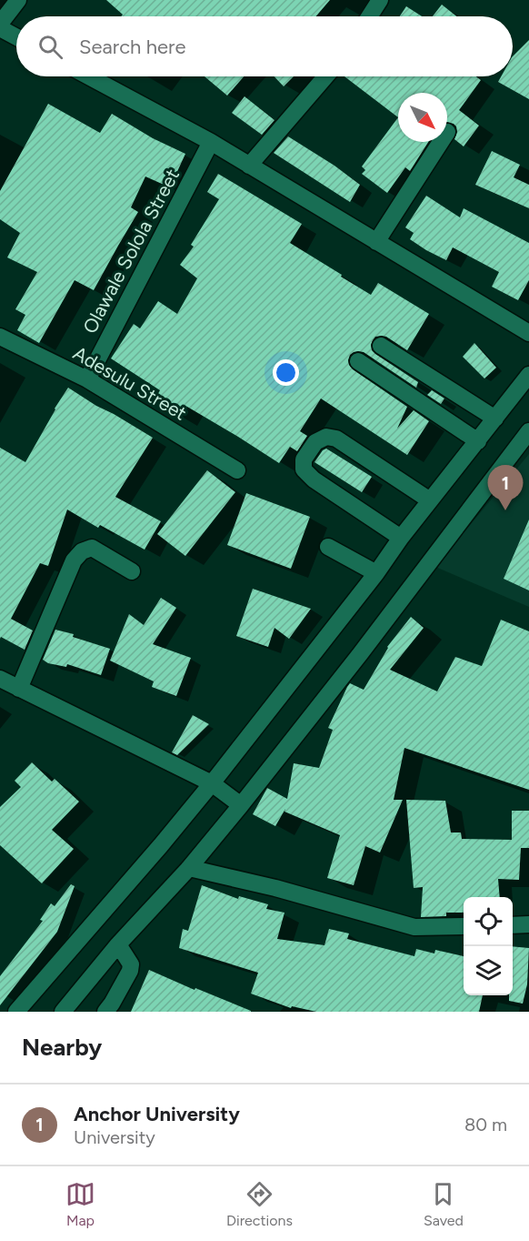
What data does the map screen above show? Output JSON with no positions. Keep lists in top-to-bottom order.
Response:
{
  "streets": {
    "street": ["Olawale Solola Street", "Adesulu Street"]
  },
  "crossings": [
    ["Olawale Solola Street", "Adesulu Street"]
  ],
  "north": "bottom right",
  "page": {
    "search": "Search here",
    "pins": "1",
    "heading": "Nearby",
    "list": [
      {
        "mark": "1",
        "name": "Anchor University",
        "note": "University",
        "value": "80 m"
      }
    ],
    "nav": ["Map", "Directions", "Saved"]
  }
}
